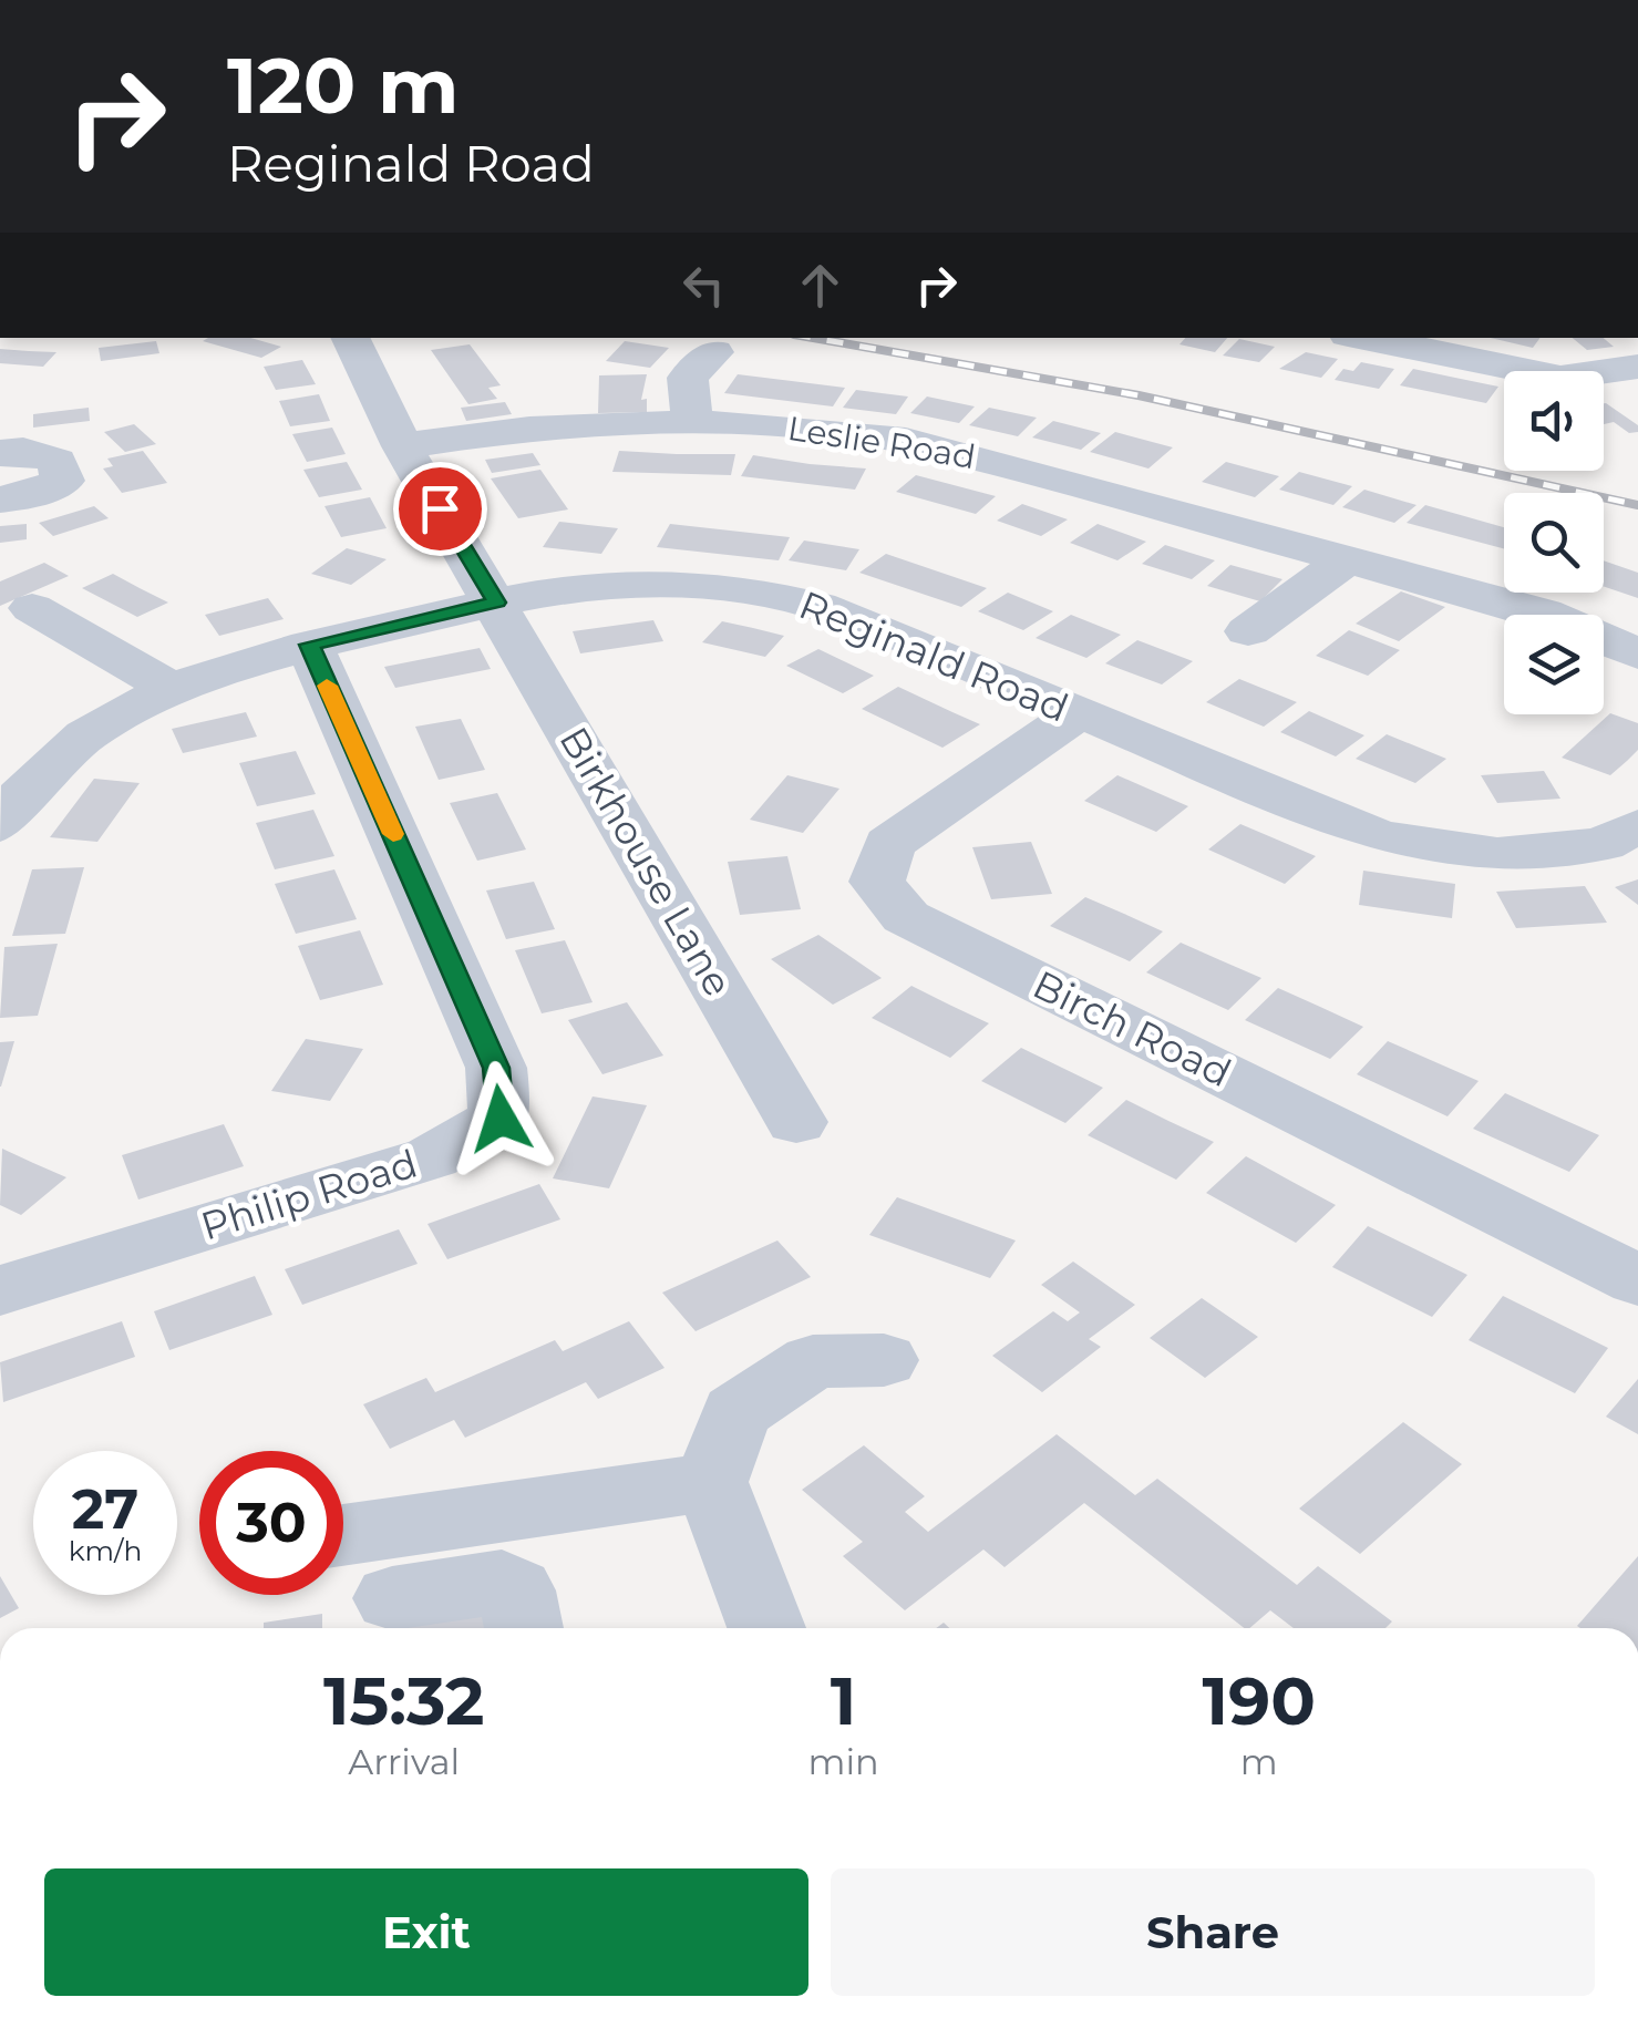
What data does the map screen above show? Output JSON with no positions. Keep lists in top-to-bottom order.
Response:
{
  "streets": {
    "street": [
      "Leslie Road",
      "Reginald Road",
      "Birkhouse Lane",
      "Birch Road",
      "Philip Road"
    ]
  },
  "crossings": [
    ["Leslie Road", "Birkhouse Lane"],
    ["Reginald Road", "Birkhouse Lane"],
    ["Reginald Road", "Birch Road"],
    ["Reginald Road", "Philip Road"]
  ],
  "page": {
    "turn": ["120 m", "Reginald Road"],
    "speed": "27 km/h",
    "limit": "30",
    "eta": [
      "15:32",
      "Arrival",
      "1",
      "min",
      "190",
      "m"
    ],
    "buttons": ["Exit", "Share"]
  }
}
